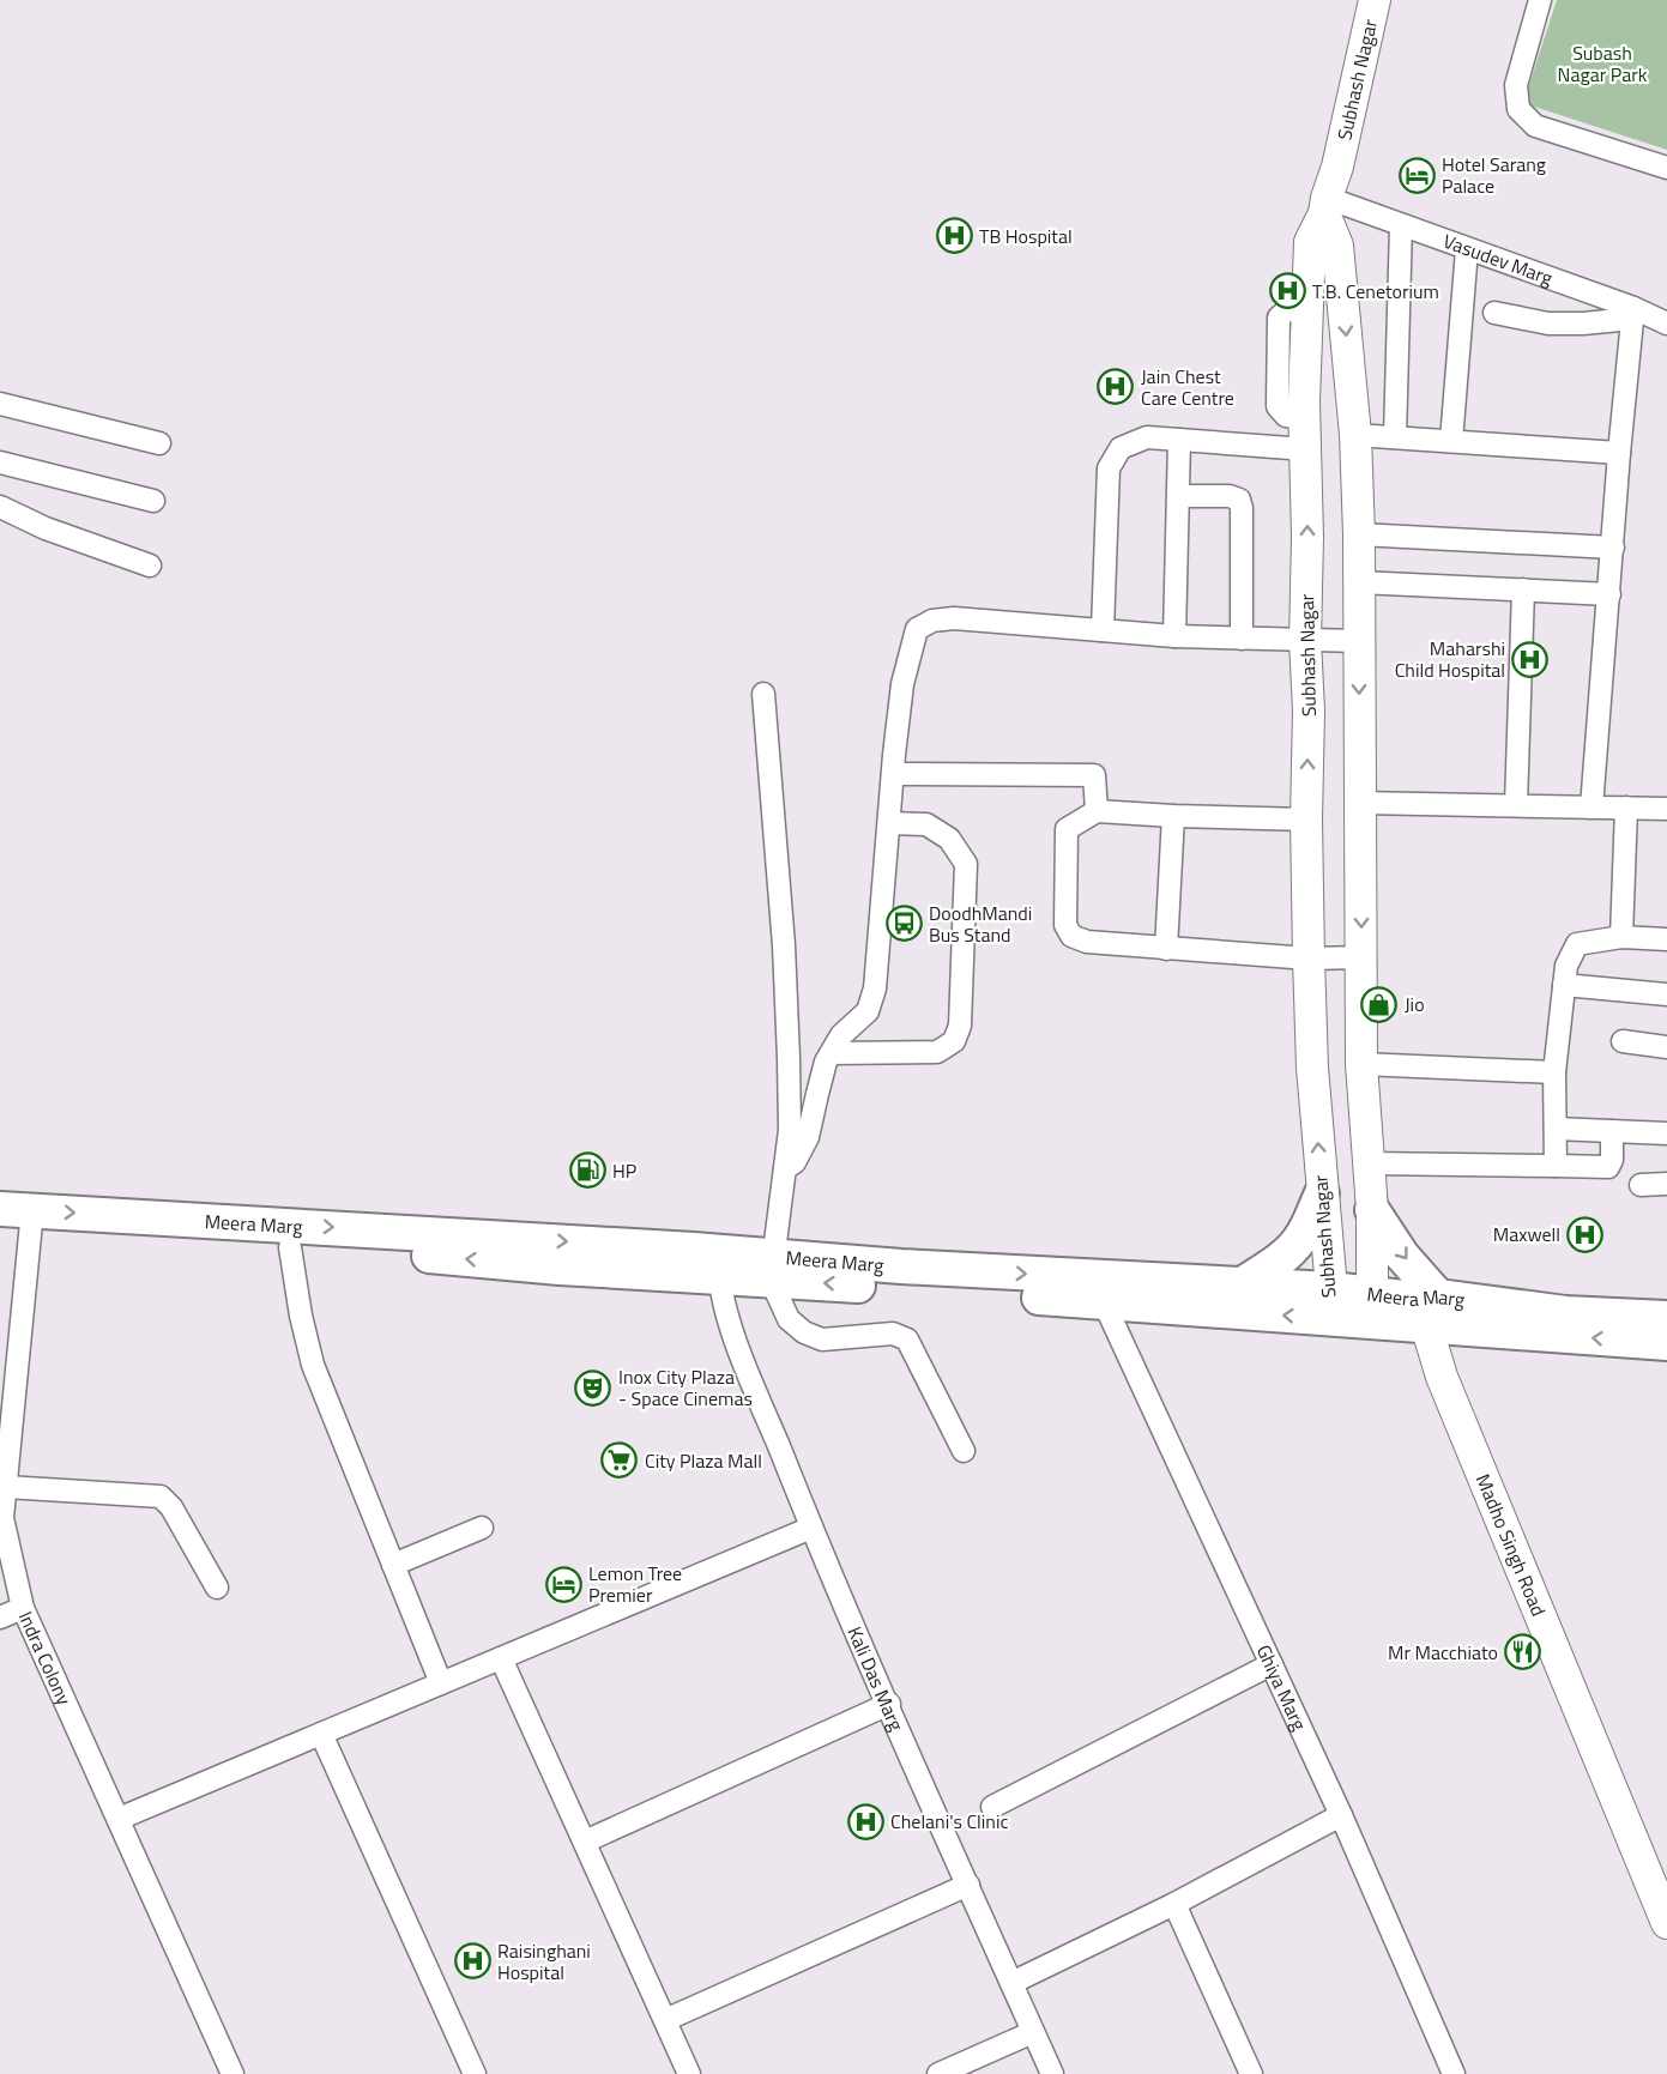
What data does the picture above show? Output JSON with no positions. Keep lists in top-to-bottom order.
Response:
{
  "streets": {
    "main road": ["Meera Marg"],
    "street": [
      "Subhash Nagar",
      "Vasudev Marg",
      "Madho Singh Road",
      "Indra Colony",
      "Kali Das Marg",
      "Ghiya Marg"
    ]
  },
  "crossings": [
    ["Subhash Nagar", "Vasudev Marg"],
    ["Subhash Nagar", "Meera Marg"],
    ["Meera Marg", "Madho Singh Road"],
    ["Meera Marg", "Indra Colony"],
    ["Meera Marg", "Kali Das Marg"],
    ["Meera Marg", "Ghiya Marg"]
  ],
  "parks": ["Subash Nagar Park"],
  "places": {
    "hotel": ["Hotel Sarang Palace", "Lemon Tree Premier"],
    "hospital": [
      "TB Hospital",
      "T.B. Cenetorium",
      "Jain Chest Care Centre",
      "Maharshi Child Hospital",
      "Maxwell",
      "Chelani's Clinic",
      "Raisinghani Hospital"
    ],
    "bus stop": ["DoodhMandi Bus Stand"],
    "shop": ["Jio"],
    "fuel station": ["HP"],
    "theatre": ["Inox City Plaza - Space Cinemas"],
    "supermarket": ["City Plaza Mall"],
    "restaurant": ["Mr Macchiato"]
  }
}
